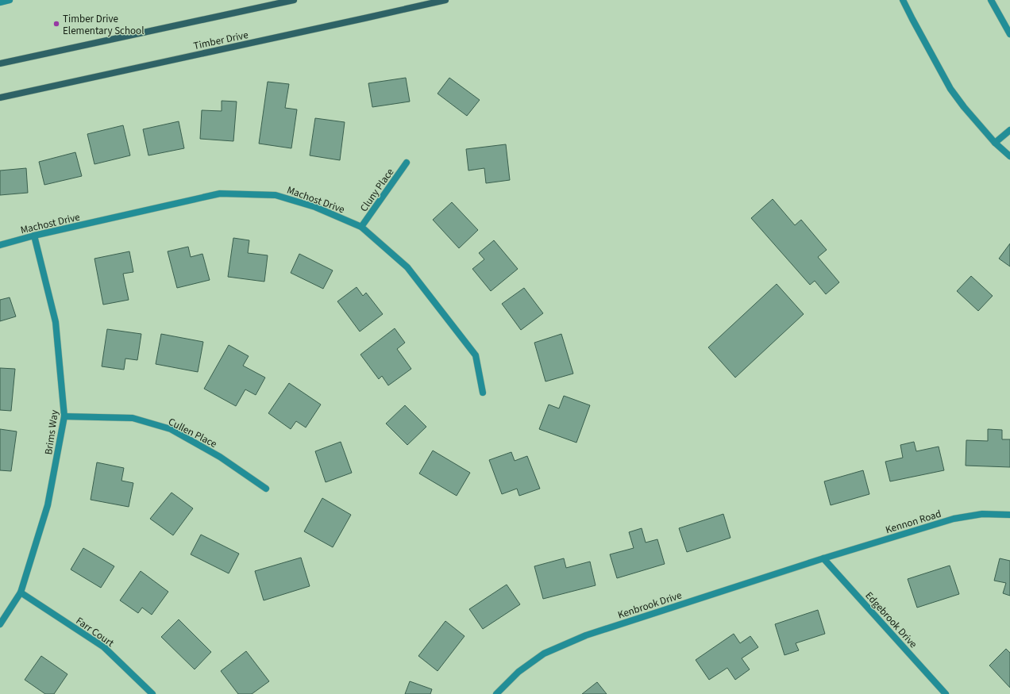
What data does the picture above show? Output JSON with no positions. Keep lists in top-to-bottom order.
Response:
{
  "streets": {
    "main road": ["Timber Drive"],
    "street": [
      "Cluny Place",
      "Machost Drive",
      "Brims Way",
      "Cullen Place",
      "Kennon Road",
      "Kenbrook Drive",
      "Edgebrook Drive",
      "Farr Court"
    ]
  },
  "crossings": [
    ["Cluny Place", "Machost Drive"],
    ["Machost Drive", "Brims Way"],
    ["Brims Way", "Cullen Place"],
    ["Brims Way", "Farr Court"],
    ["Kennon Road", "Kenbrook Drive"],
    ["Kennon Road", "Edgebrook Drive"],
    ["Kenbrook Drive", "Edgebrook Drive"]
  ],
  "places": ["Timber Drive Elementary School"]
}
